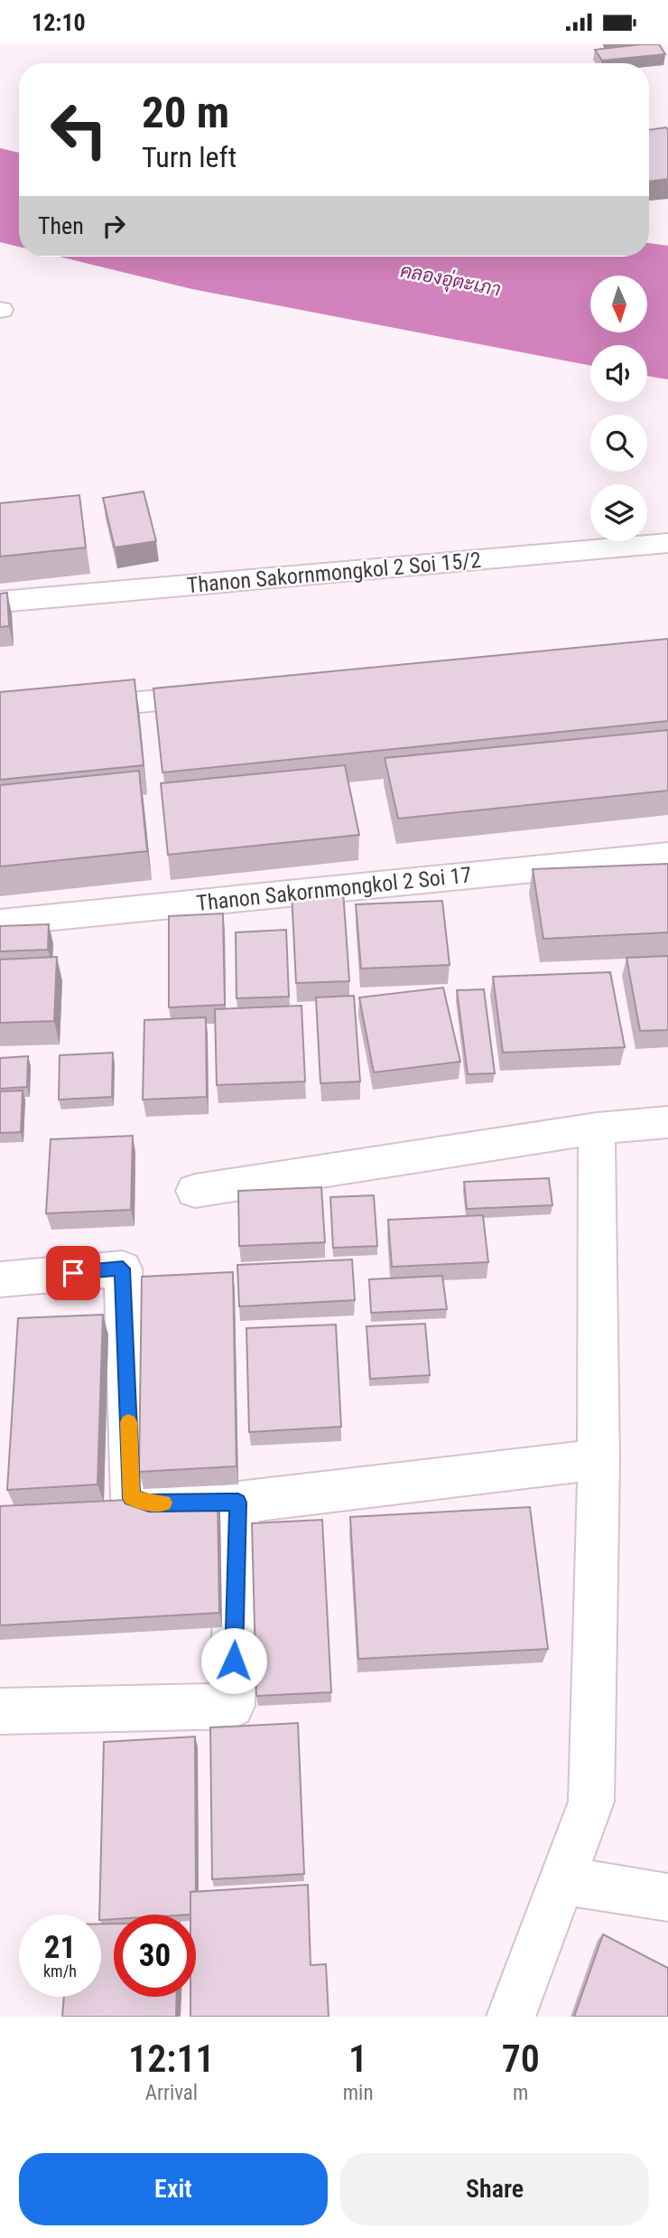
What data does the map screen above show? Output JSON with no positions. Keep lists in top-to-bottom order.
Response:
{
  "streets": {
    "street": ["Thanon Sakornmongkol 2 Soi 15/2", "Thanon Sakornmongkol 2 Soi 17"]
  },
  "water": ["คลองอุ่ตะเภา"],
  "north": "bottom",
  "page": {
    "status": "12:10",
    "turn": ["20 m", "Turn left"],
    "then": "Then",
    "speed": "21 km/h",
    "limit": "30",
    "eta": [
      "12:11",
      "Arrival",
      "1",
      "min",
      "70",
      "m"
    ],
    "buttons": ["Exit", "Share"]
  }
}
